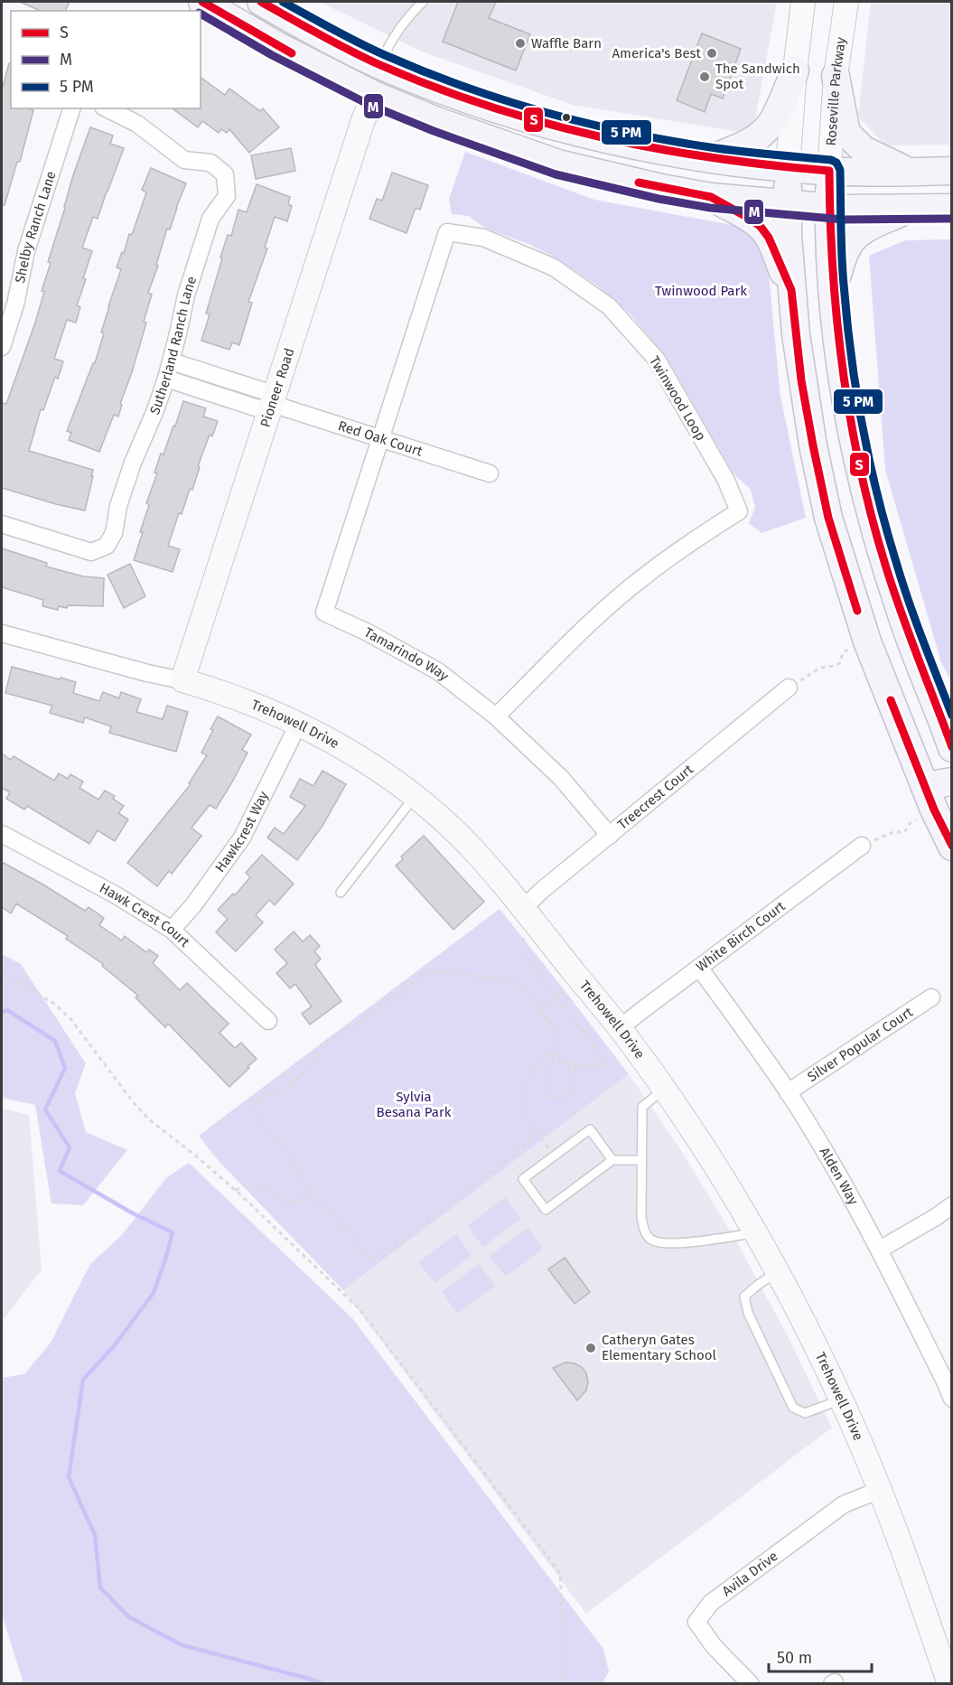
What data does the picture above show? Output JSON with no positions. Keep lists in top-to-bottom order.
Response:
{
  "streets": {
    "main road": ["Roseville Parkway"],
    "street": [
      "Shelby Ranch Lane",
      "Sutherland Ranch Lane",
      "Pioneer Road",
      "Twinwood Loop",
      "Red Oak Court",
      "Tamarindo Way",
      "Trehowell Drive",
      "Treecrest Court",
      "Hawkcrest Way",
      "Hawk Crest Court",
      "White Birch Court",
      "Silver Popular Court",
      "Alden Way",
      "Avila Drive"
    ]
  },
  "crossings": [
    ["Pioneer Road", "Red Oak Court"],
    ["Pioneer Road", "Trehowell Drive"],
    ["Twinwood Loop", "Red Oak Court"],
    ["Twinwood Loop", "Tamarindo Way"],
    ["Red Oak Court", "Tamarindo Way"],
    ["Tamarindo Way", "Treecrest Court"],
    ["Trehowell Drive", "Treecrest Court"],
    ["Trehowell Drive", "Hawkcrest Way"],
    ["Trehowell Drive", "White Birch Court"],
    ["Trehowell Drive", "Avila Drive"],
    ["Hawkcrest Way", "Hawk Crest Court"],
    ["White Birch Court", "Alden Way"],
    ["Silver Popular Court", "Alden Way"]
  ],
  "parks": ["Twinwood Park", "Sylvia Besana Park"],
  "places": [
    "Waffle Barn",
    "America's Best",
    "The Sandwich Spot",
    "Catheryn Gates Elementary School"
  ],
  "lines": ["transit line S", "transit line M"],
  "legend": ["S", "M", "5 PM"],
  "scale_bar": "50 m"
}
